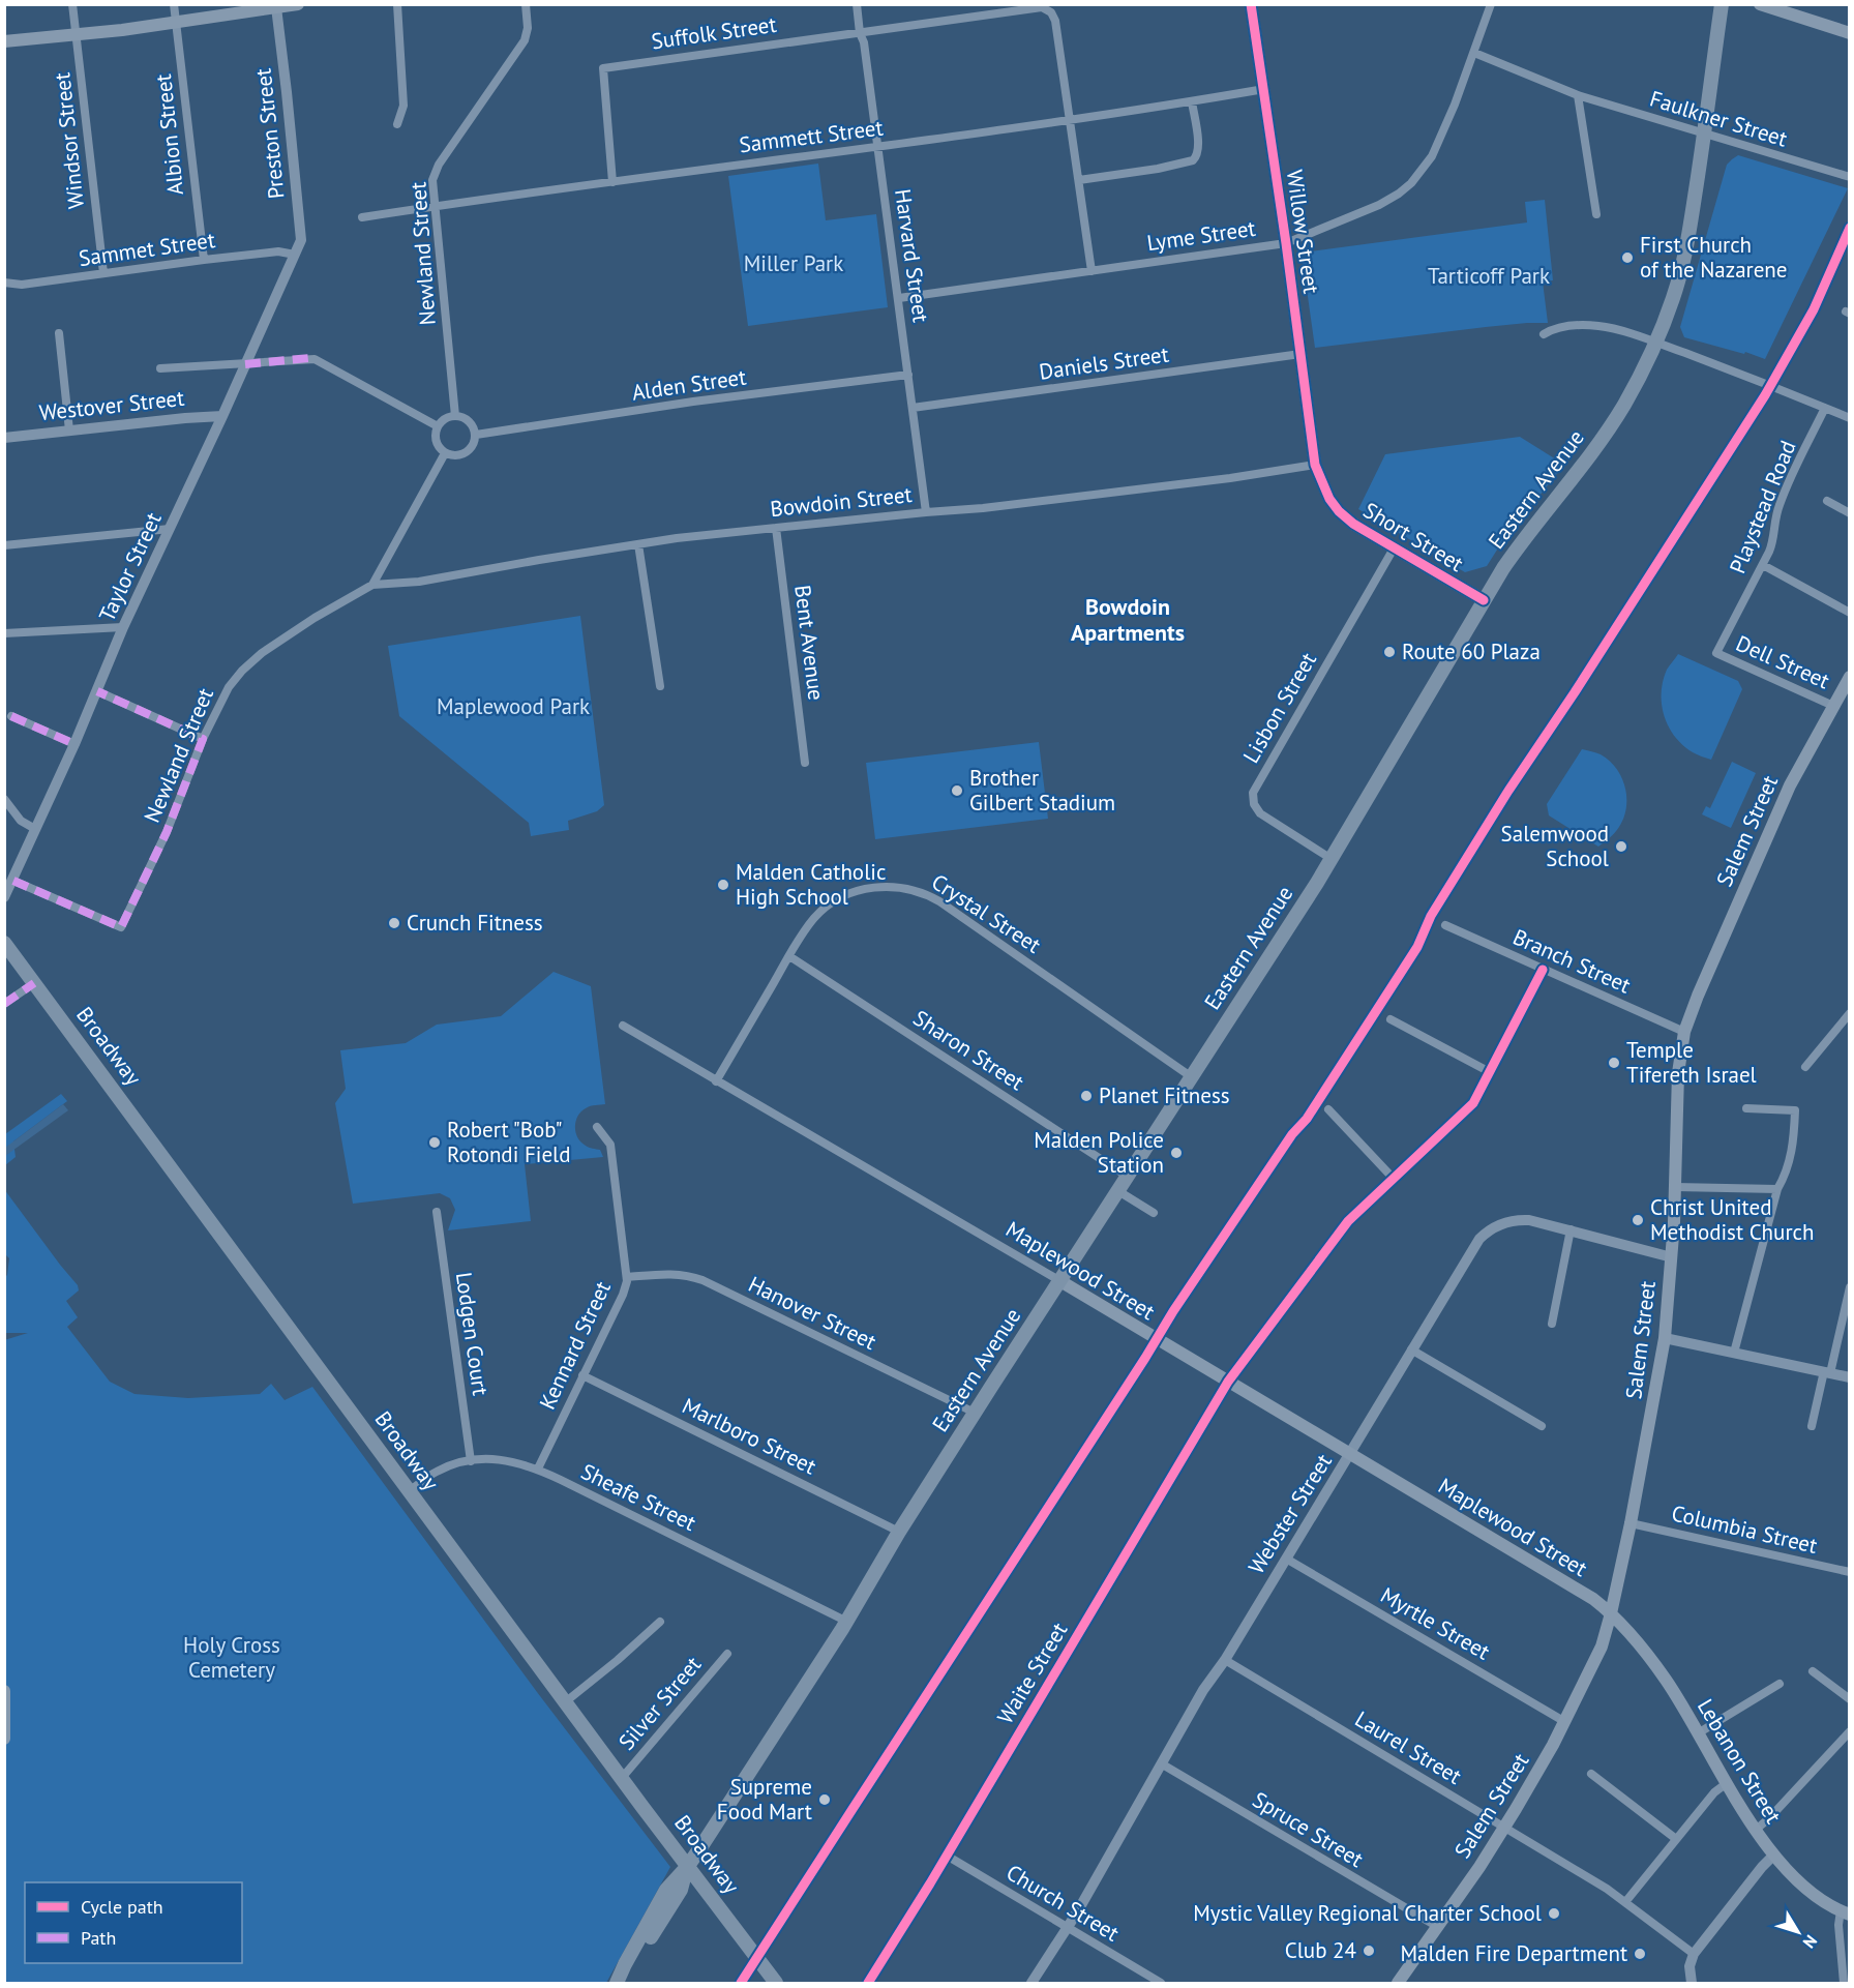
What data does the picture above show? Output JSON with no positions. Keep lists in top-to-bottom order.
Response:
{
  "streets": {
    "main road": [
      "Willow Street",
      "Eastern Avenue",
      "Short Street",
      "Salem Street",
      "Broadway",
      "Maplewood Street",
      "Lebanon Street"
    ],
    "street": [
      "Suffolk Street",
      "Faulkner Street",
      "Preston Street",
      "Albion Street",
      "Sammett Street",
      "Windsor Street",
      "Lyme Street",
      "Sammet Street",
      "Newland Street",
      "Harvard Street",
      "Daniels Street",
      "Alden Street",
      "Westover Street",
      "Bowdoin Street",
      "Playstead Road",
      "Taylor Street",
      "Bent Avenue",
      "Dell Street",
      "Lisbon Street",
      "Crystal Street",
      "Branch Street",
      "Sharon Street",
      "Hanover Street",
      "Lodgen Court",
      "Kennard Street",
      "Marlboro Street",
      "Sheafe Street",
      "Webster Street",
      "Columbia Street",
      "Myrtle Street",
      "Waite Street",
      "Silver Street",
      "Laurel Street",
      "Spruce Street",
      "Church Street"
    ]
  },
  "crossings": [
    ["Suffolk Street", "Sammett Street"],
    ["Suffolk Street", "Lyme Street"],
    ["Suffolk Street", "Harvard Street"],
    ["Faulkner Street", "Lyme Street"],
    ["Faulkner Street", "Eastern Avenue"],
    ["Preston Street", "Sammet Street"],
    ["Preston Street", "Taylor Street"],
    ["Albion Street", "Sammet Street"],
    ["Sammett Street", "Willow Street"],
    ["Sammett Street", "Newland Street"],
    ["Sammett Street", "Harvard Street"],
    ["Windsor Street", "Sammet Street"],
    ["Willow Street", "Lyme Street"],
    ["Willow Street", "Daniels Street"],
    ["Willow Street", "Bowdoin Street"],
    ["Willow Street", "Short Street"],
    ["Lyme Street", "Harvard Street"],
    ["Sammet Street", "Taylor Street"],
    ["Newland Street", "Alden Street"],
    ["Newland Street", "Bowdoin Street"],
    ["Newland Street", "Taylor Street"],
    ["Harvard Street", "Daniels Street"],
    ["Harvard Street", "Alden Street"],
    ["Harvard Street", "Bowdoin Street"],
    ["Westover Street", "Taylor Street"],
    ["Eastern Avenue", "Short Street"],
    ["Eastern Avenue", "Lisbon Street"],
    ["Eastern Avenue", "Crystal Street"],
    ["Eastern Avenue", "Broadway"],
    ["Eastern Avenue", "Sharon Street"],
    ["Eastern Avenue", "Maplewood Street"],
    ["Eastern Avenue", "Hanover Street"],
    ["Eastern Avenue", "Marlboro Street"],
    ["Eastern Avenue", "Sheafe Street"],
    ["Bowdoin Street", "Short Street"],
    ["Bowdoin Street", "Bent Avenue"],
    ["Playstead Road", "Dell Street"],
    ["Short Street", "Lisbon Street"],
    ["Dell Street", "Salem Street"],
    ["Salem Street", "Branch Street"],
    ["Salem Street", "Maplewood Street"],
    ["Salem Street", "Webster Street"],
    ["Salem Street", "Columbia Street"],
    ["Salem Street", "Myrtle Street"],
    ["Salem Street", "Laurel Street"],
    ["Salem Street", "Lebanon Street"],
    ["Salem Street", "Spruce Street"],
    ["Crystal Street", "Sharon Street"],
    ["Crystal Street", "Maplewood Street"],
    ["Branch Street", "Waite Street"],
    ["Broadway", "Sheafe Street"],
    ["Broadway", "Silver Street"],
    ["Maplewood Street", "Webster Street"],
    ["Maplewood Street", "Waite Street"],
    ["Maplewood Street", "Lebanon Street"],
    ["Hanover Street", "Kennard Street"],
    ["Lodgen Court", "Sheafe Street"],
    ["Kennard Street", "Marlboro Street"],
    ["Kennard Street", "Sheafe Street"],
    ["Webster Street", "Myrtle Street"],
    ["Webster Street", "Laurel Street"],
    ["Webster Street", "Spruce Street"],
    ["Webster Street", "Church Street"],
    ["Waite Street", "Church Street"]
  ],
  "districts": ["Bowdoin Apartments"],
  "parks": [
    "Miller Park",
    "Tarticoff Park",
    "Maplewood Park",
    "Holy Cross Cemetery"
  ],
  "places": [
    "First Church of the Nazarene",
    "Route 60 Plaza",
    "Brother Gilbert Stadium",
    "Salemwood School",
    "Malden Catholic High School",
    "Crunch Fitness",
    "Temple Tifereth Israel",
    "Planet Fitness",
    "Robert \"Bob\" Rotondi Field",
    "Malden Police Station",
    "Christ United Methodist Church",
    "Supreme Food Mart",
    "Mystic Valley Regional Charter School",
    "Club 24",
    "Malden Fire Department"
  ],
  "legend": ["Cycle path", "Path"],
  "north": "bottom right"
}
